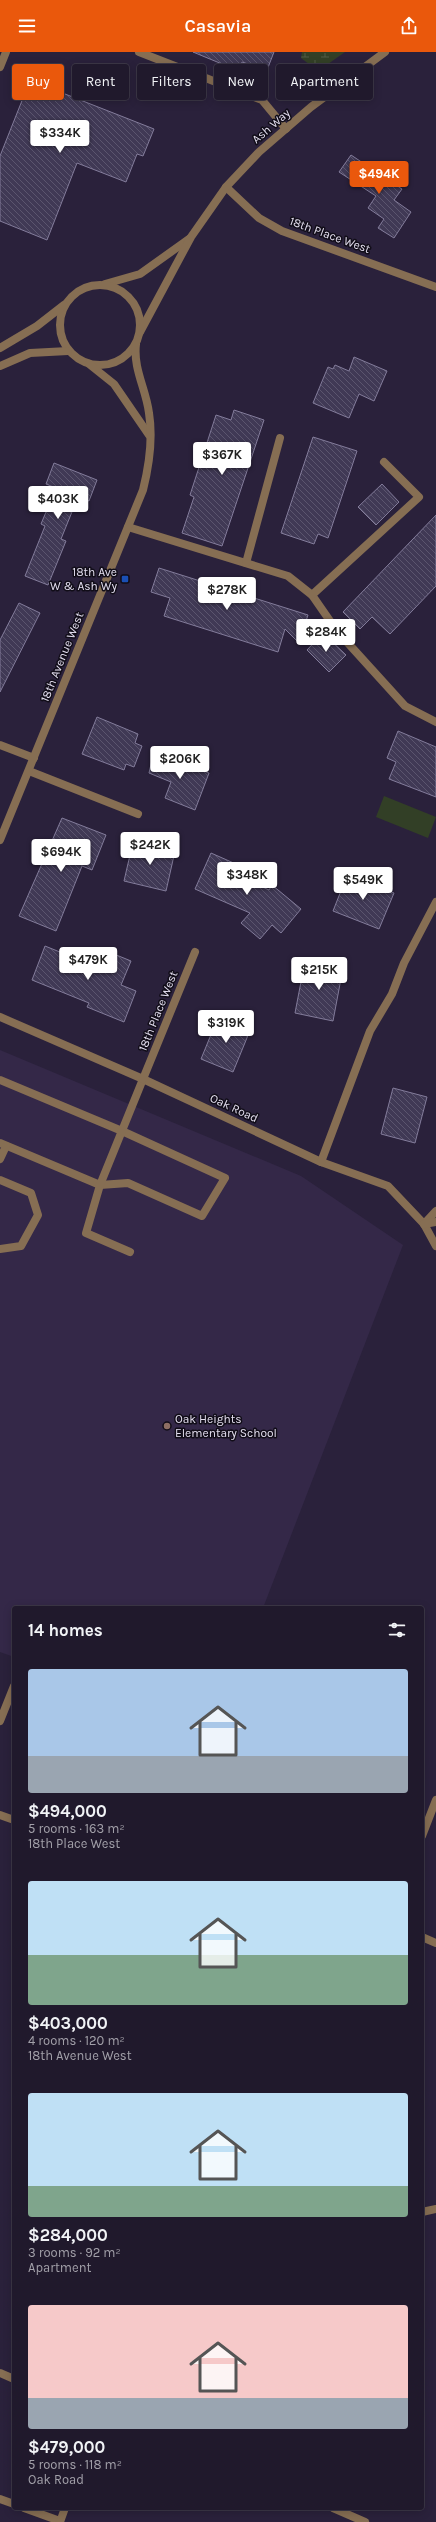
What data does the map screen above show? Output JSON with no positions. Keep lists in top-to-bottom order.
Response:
{
  "streets": {
    "street": [
      "Ash Way",
      "18th Place West",
      "18th Avenue West",
      "Oak Road"
    ]
  },
  "crossings": [
    ["Ash Way", "18th Place West"],
    ["Ash Way", "18th Avenue West"],
    ["18th Place West", "Oak Road"]
  ],
  "places": {
    "transit": ["18th Ave W & Ash Wy"],
    "other": ["Oak Heights Elementary School"]
  },
  "page": {
    "header": "Casavia",
    "chip": [
      "Buy",
      "Rent",
      "Filters",
      "New",
      "Apartment"
    ],
    "price": [
      "$334K",
      "$494K",
      "$367K",
      "$403K",
      "$278K",
      "$284K",
      "$206K",
      "$242K",
      "$694K",
      "$348K",
      "$549K",
      "$479K",
      "$215K",
      "$319K"
    ],
    "heading": "14 homes",
    "list": [
      {
        "name": "$494,000",
        "note": "5 rooms · 163 m² · 18th Place West"
      },
      {
        "name": "$403,000",
        "note": "4 rooms · 120 m² · 18th Avenue West"
      },
      {
        "name": "$284,000",
        "note": "3 rooms · 92 m² · Apartment"
      },
      {
        "name": "$479,000",
        "note": "5 rooms · 118 m² · Oak Road"
      }
    ]
  }
}
